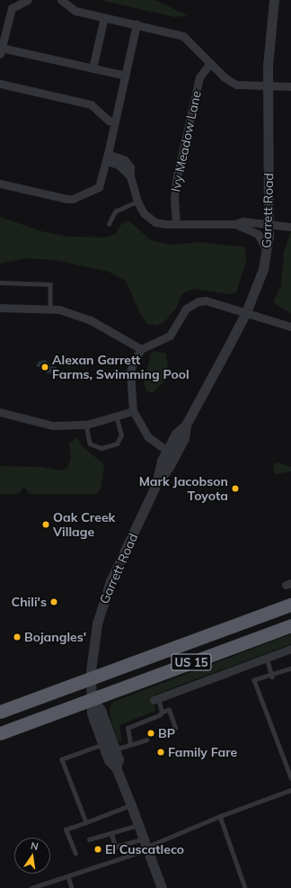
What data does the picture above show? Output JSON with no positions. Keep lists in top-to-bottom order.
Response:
{
  "streets": {
    "highway": ["US 15"],
    "street": ["Ivy Meadow Lane", "Garrett Road"]
  },
  "crossings": [
    ["Garrett Road", "US 15"]
  ],
  "places": [
    "Alexan Garrett Farms, Swimming Pool",
    "Mark Jacobson Toyota",
    "Oak Creek Village",
    "Chili's",
    "Bojangles'",
    "BP",
    "Family Fare",
    "El Cuscatleco"
  ],
  "north": "top"
}
